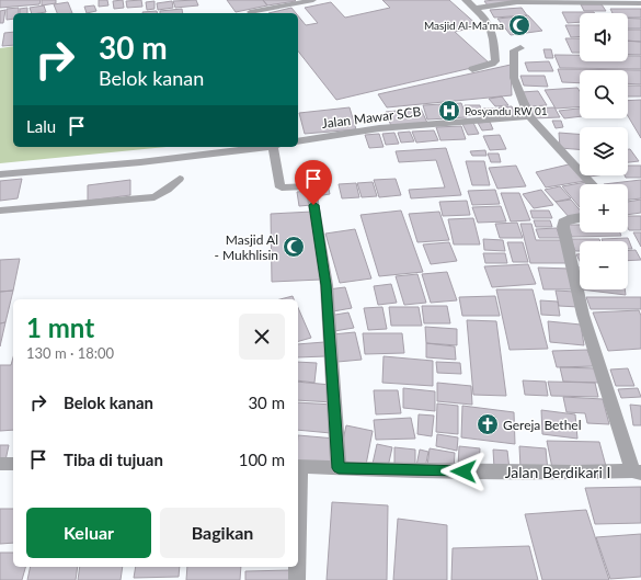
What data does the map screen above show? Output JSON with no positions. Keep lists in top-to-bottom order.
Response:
{
  "streets": {
    "street": ["Jalan Mawar SCB", "Jalan Berdikari I"]
  },
  "places": {
    "mosque": ["Masjid Al-Ma'ma", "Masjid Al - Mukhlisin"],
    "hospital": ["Posyandu RW 01"],
    "church": ["Gereja Bethel"]
  },
  "page": {
    "map_buttons": ["+", "−"],
    "turn": ["30 m", "Belok kanan"],
    "then": "Lalu",
    "heading": ["1 mnt", "130 m · 18:00"],
    "list": [
      {
        "name": "Belok kanan",
        "value": "30 m"
      },
      {
        "name": "Tiba di tujuan",
        "value": "100 m"
      }
    ],
    "buttons": ["Keluar", "Bagikan"]
  }
}
